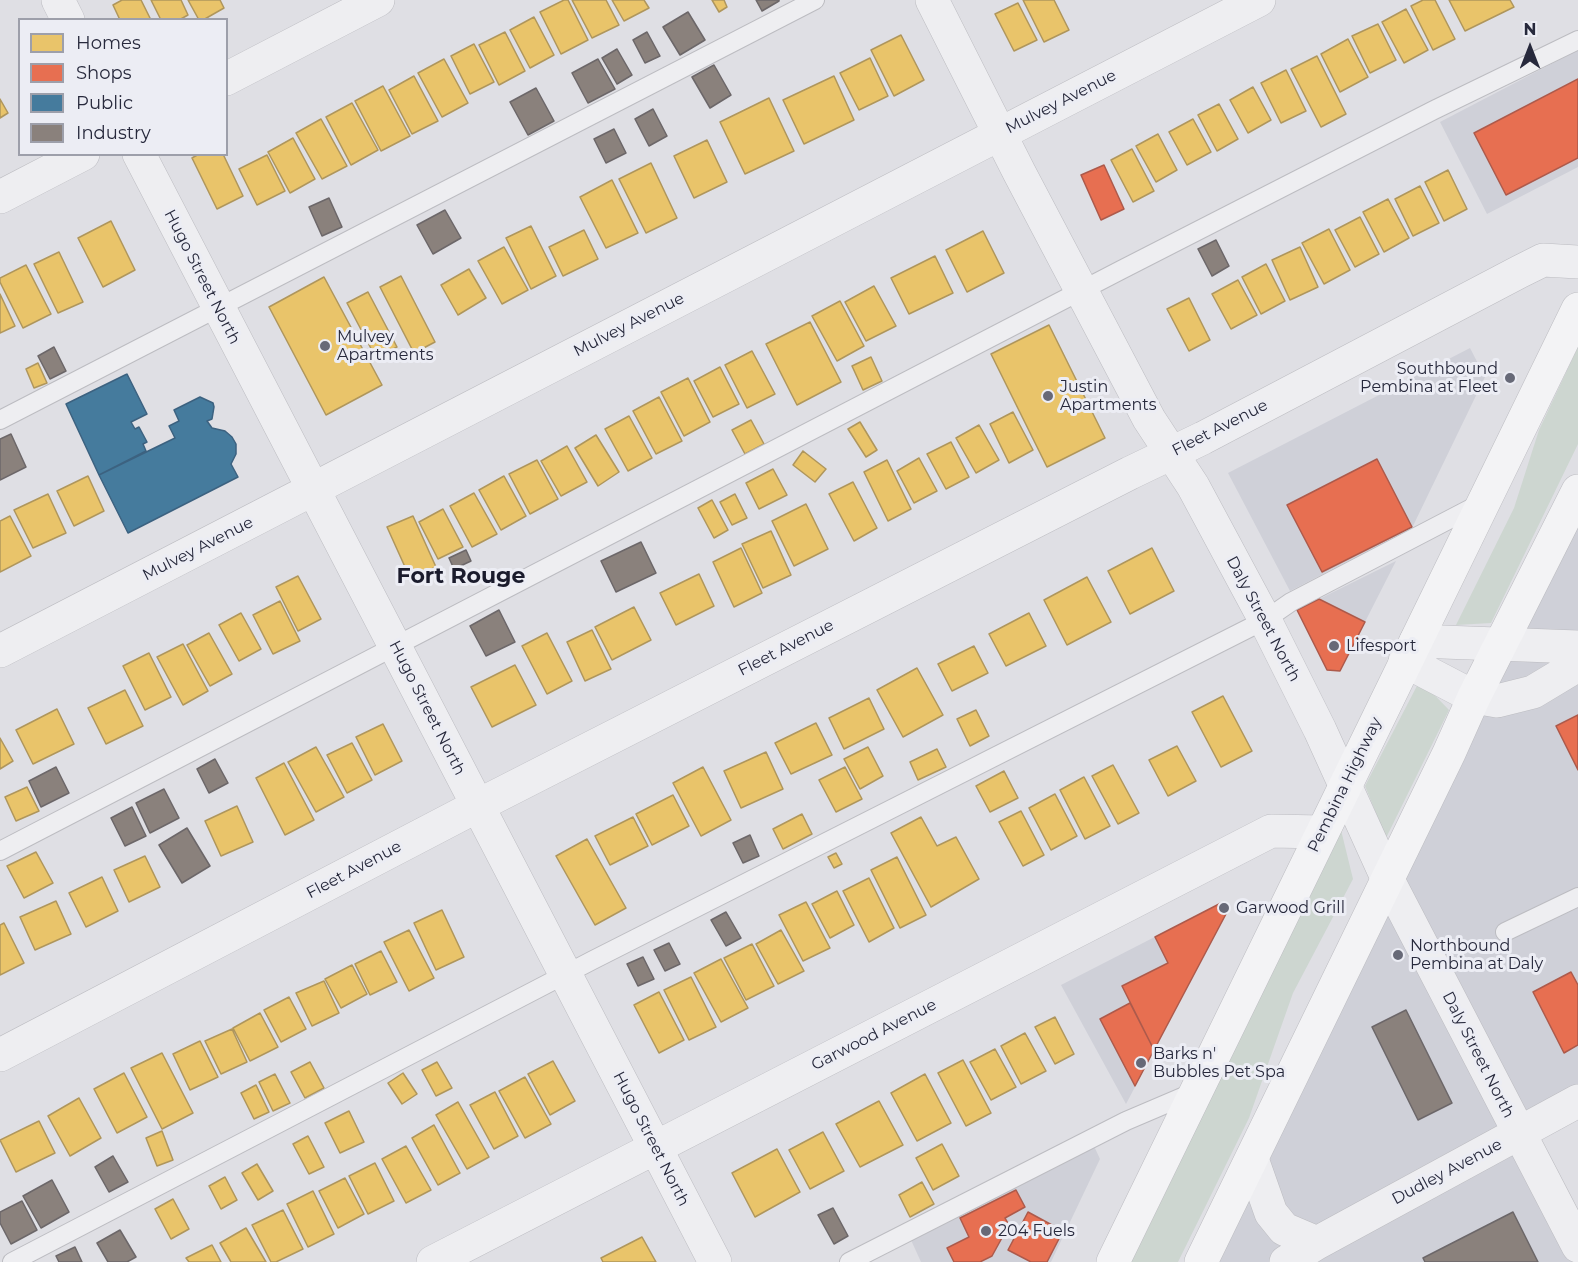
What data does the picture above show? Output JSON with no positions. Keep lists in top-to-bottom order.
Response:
{
  "streets": {
    "main road": ["Pembina Highway"],
    "street": [
      "Mulvey Avenue",
      "Hugo Street North",
      "Fleet Avenue",
      "Daly Street North",
      "Garwood Avenue",
      "Dudley Avenue"
    ]
  },
  "crossings": [
    ["Mulvey Avenue", "Hugo Street North"],
    ["Mulvey Avenue", "Daly Street North"],
    ["Hugo Street North", "Fleet Avenue"],
    ["Hugo Street North", "Garwood Avenue"],
    ["Fleet Avenue", "Daly Street North"],
    ["Daly Street North", "Pembina Highway"],
    ["Daly Street North", "Dudley Avenue"],
    ["Pembina Highway", "Garwood Avenue"]
  ],
  "districts": ["Fort Rouge"],
  "places": [
    "Mulvey Apartments",
    "Southbound Pembina at Fleet",
    "Justin Apartments",
    "Lifesport",
    "Garwood Grill",
    "Northbound Pembina at Daly",
    "Barks n' Bubbles Pet Spa",
    "204 Fuels"
  ],
  "legend": [
    "Homes",
    "Shops",
    "Public",
    "Industry"
  ],
  "north": "top"
}
